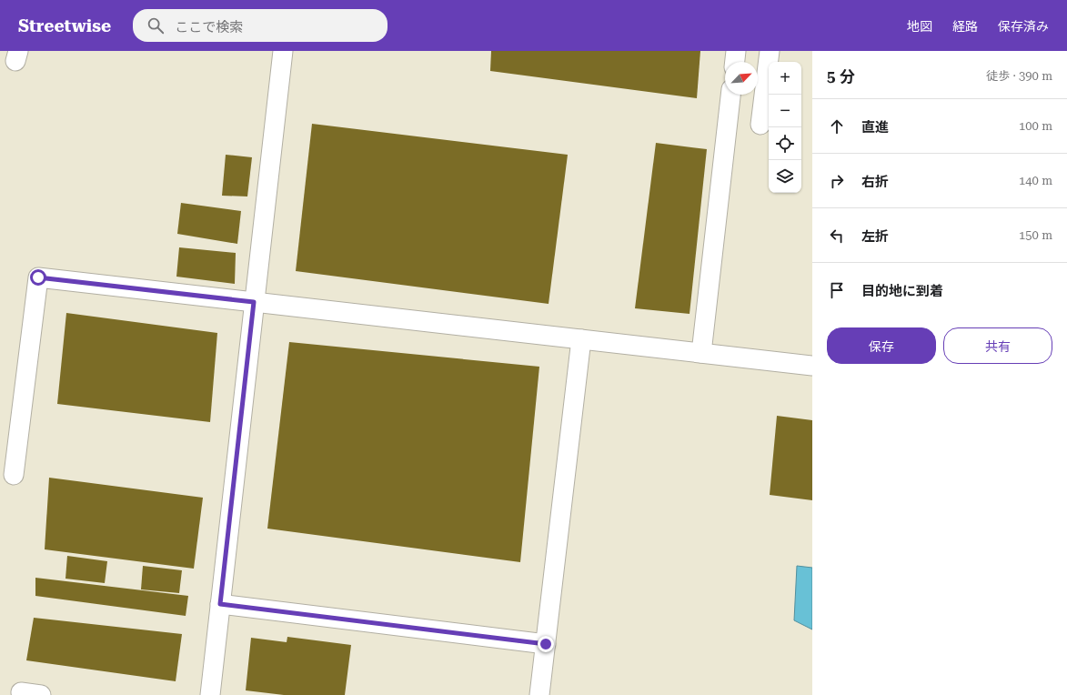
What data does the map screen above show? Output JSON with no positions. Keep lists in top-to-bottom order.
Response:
{
  "north": "top right",
  "page": {
    "header": "Streetwise",
    "search": "ここで検索",
    "nav": ["地図", "経路", "保存済み"],
    "heading": ["5 分", "徒歩 · 390 m"],
    "map_buttons": ["+", "−"],
    "list": [
      ["直進", "100 m"],
      ["右折", "140 m"],
      ["左折", "150 m"],
      "目的地に到着"
    ],
    "buttons": ["保存", "共有"]
  }
}
